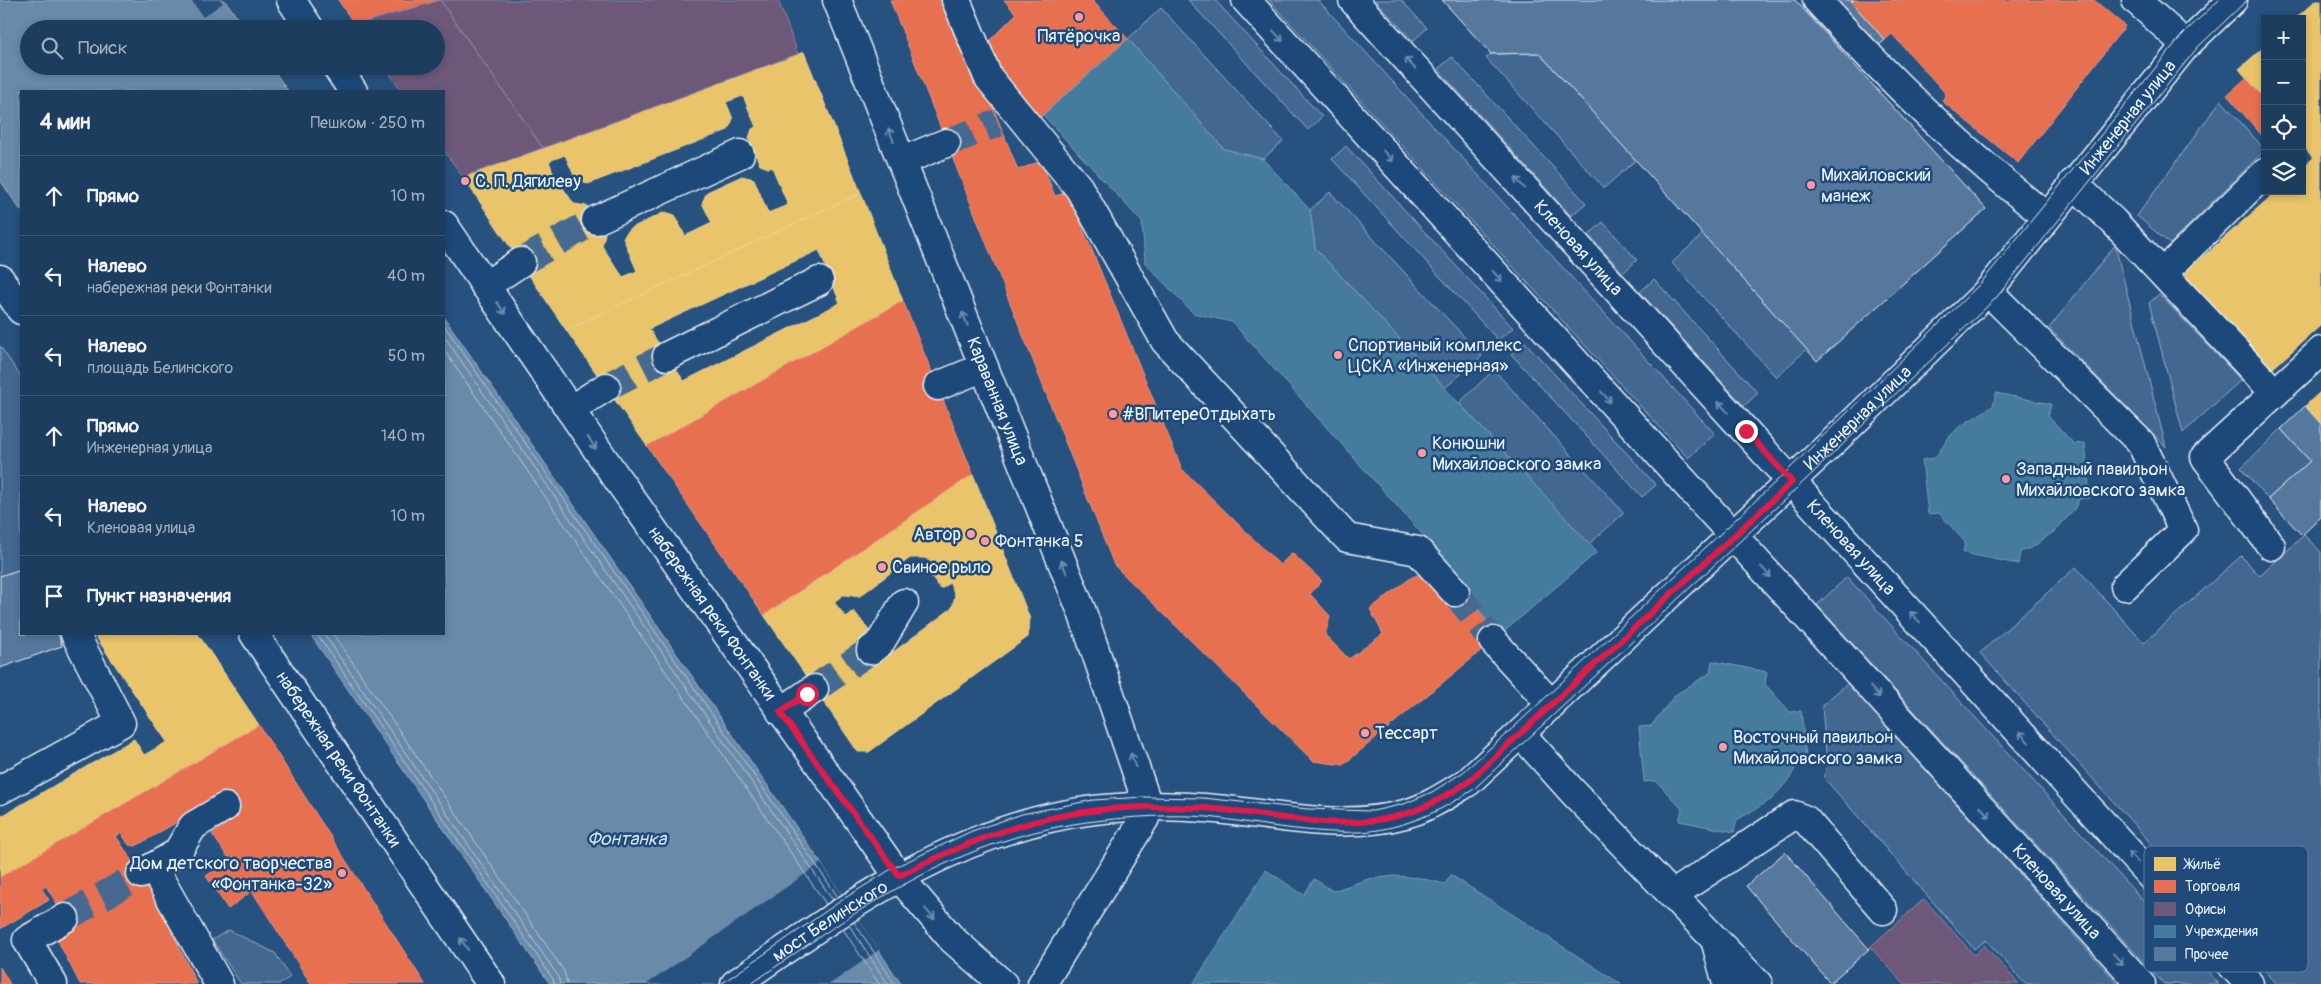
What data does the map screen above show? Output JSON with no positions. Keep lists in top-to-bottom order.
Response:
{
  "streets": {
    "street": [
      "Инженерная улица",
      "Кленовая улица",
      "Караванная улица",
      "набережная реки Фонтанки",
      "мост Белинского"
    ]
  },
  "crossings": [
    ["Инженерная улица", "Кленовая улица"],
    ["Инженерная улица", "Караванная улица"],
    ["Инженерная улица", "мост Белинского"],
    ["Караванная улица", "мост Белинского"],
    ["набережная реки Фонтанки", "мост Белинского"]
  ],
  "water": ["Фонтанка"],
  "places": [
    "Пятёрочка",
    "С. П. Дягилеву",
    "Михайловский манеж",
    "Спортивный комплекс ЦСКА «Инженерная»",
    "#ВПитереОтдыхать",
    "Конюшни Михайловского замка",
    "Западный павильон Михайловского замка",
    "Автор",
    "Фонтанка 5",
    "Свиное рыло",
    "Тессарт",
    "Восточный павильон Михайловского замка",
    "Дом детского творчества «Фонтанка-32»"
  ],
  "legend": [
    "Жильё",
    "Торговля",
    "Офисы",
    "Учреждения",
    "Прочее"
  ],
  "page": {
    "map_buttons": ["+", "−"],
    "search": "Поиск",
    "heading": ["4 мин", "Пешком · 250 m"],
    "list": [
      ["Прямо", "10 m"],
      ["Налево", "набережная реки Фонтанки", "40 m"],
      ["Налево", "площадь Белинского", "50 m"],
      ["Прямо", "Инженерная улица", "140 m"],
      ["Налево", "Кленовая улица", "10 m"],
      "Пункт назначения"
    ]
  }
}
